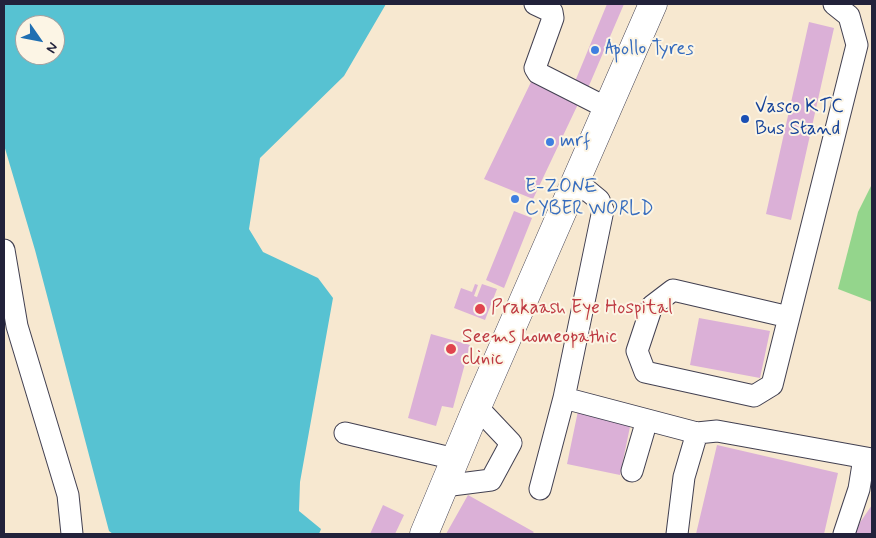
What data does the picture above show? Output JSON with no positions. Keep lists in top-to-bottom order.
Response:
{
  "places": [
    "Apollo Tyres",
    "Vasco KTC Bus Stand",
    "mrf",
    "E-ZONE CYBER WORLD",
    "Prakaash Eye Hospital",
    "Seems homeopathic clinic"
  ],
  "north": "bottom right"
}
